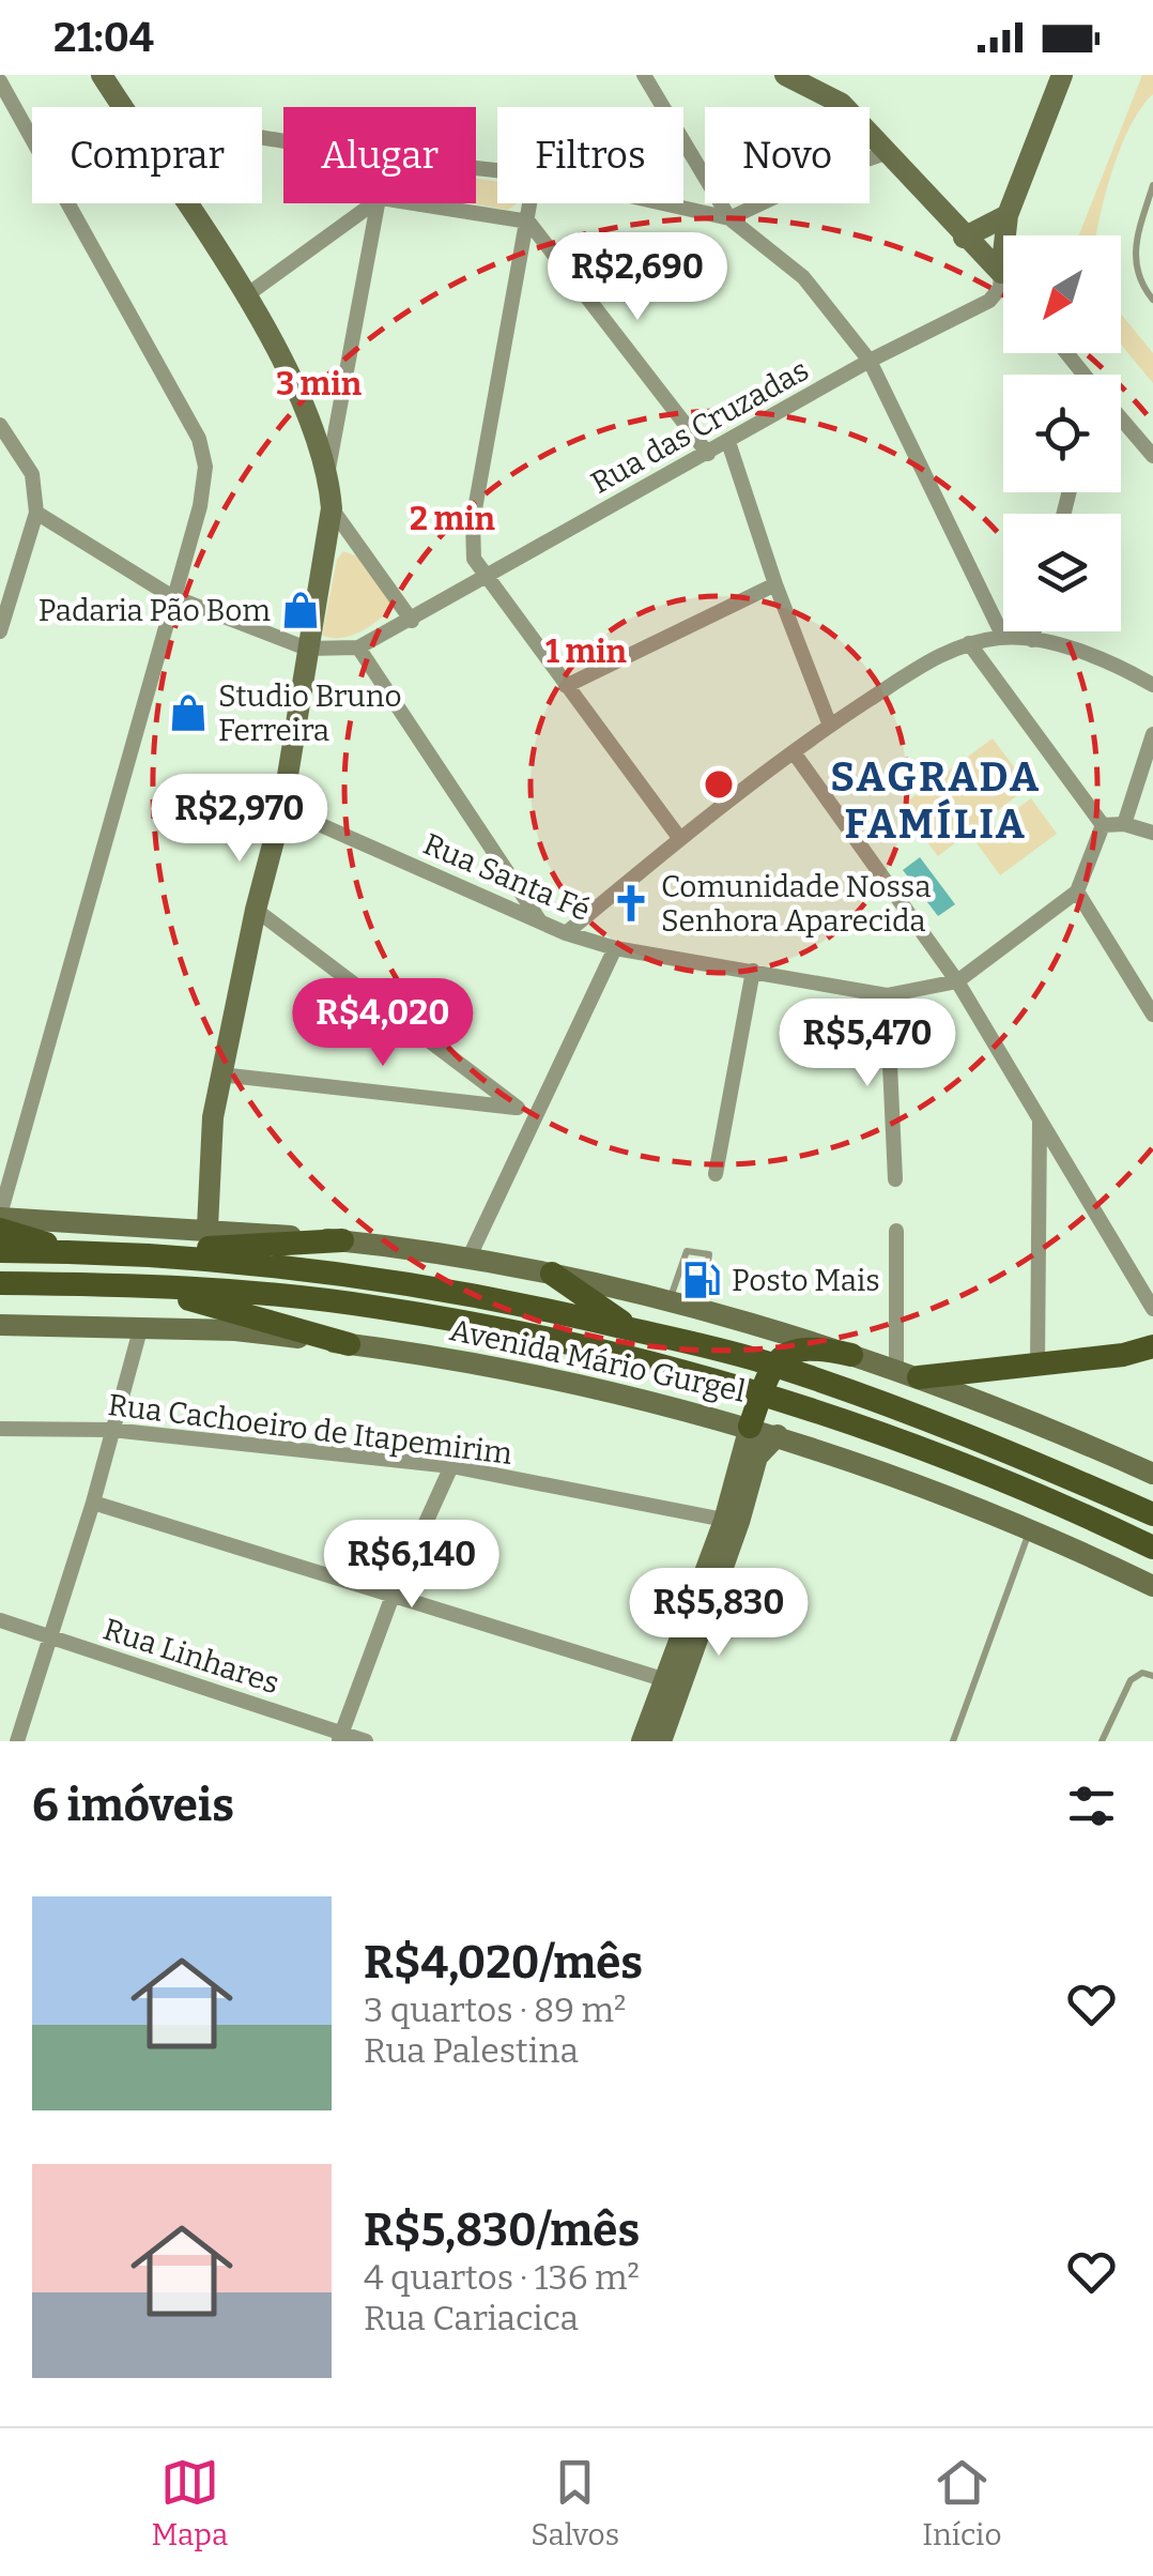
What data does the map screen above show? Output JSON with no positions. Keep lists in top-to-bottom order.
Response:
{
  "streets": {
    "main road": ["Avenida Mário Gurgel"],
    "street": [
      "Rua das Cruzadas",
      "Rua Santa Fé",
      "Rua Cachoeiro de Itapemirim",
      "Rua Linhares"
    ]
  },
  "districts": ["SAGRADA FAMÍLIA"],
  "places": {
    "shop": ["Padaria Pão Bom", "Studio Bruno Ferreira"],
    "church": ["Comunidade Nossa Senhora Aparecida"],
    "fuel station": ["Posto Mais"]
  },
  "north": "bottom left",
  "page": {
    "status": "21:04",
    "chip": [
      "Comprar",
      "Alugar",
      "Filtros",
      "Novo"
    ],
    "price": [
      "R$2,690",
      "R$2,970",
      "R$4,020",
      "R$5,470",
      "R$6,140",
      "R$5,830"
    ],
    "heading": "6 imóveis",
    "list": [
      {
        "name": "R$4,020/mês",
        "note": "3 quartos · 89 m² · Rua Palestina"
      },
      {
        "name": "R$5,830/mês",
        "note": "4 quartos · 136 m² · Rua Cariacica"
      }
    ],
    "tabs": ["Mapa", "Salvos", "Início"]
  },
  "rings": ["3 min", "2 min", "1 min"]
}
